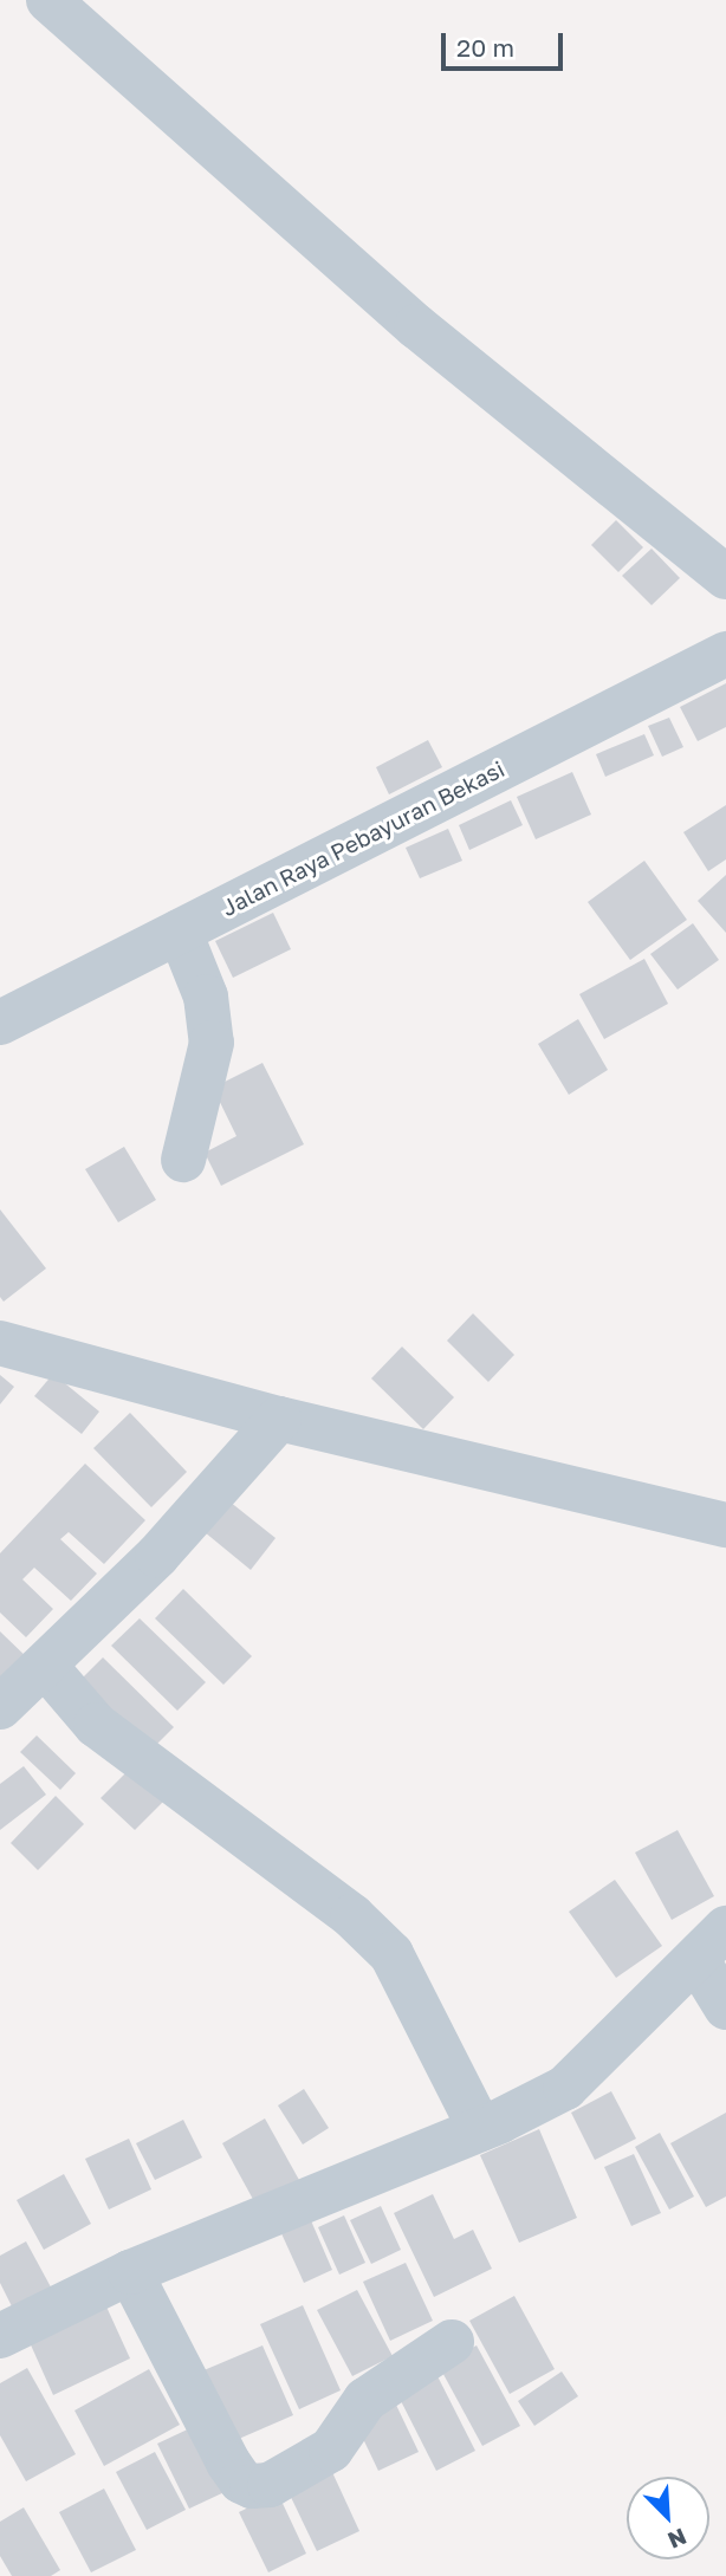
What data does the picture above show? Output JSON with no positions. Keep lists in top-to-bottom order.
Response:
{
  "streets": {
    "street": ["Jalan Raya Pebayuran Bekasi"]
  },
  "scale_bar": "20 m",
  "north": "bottom right"
}
